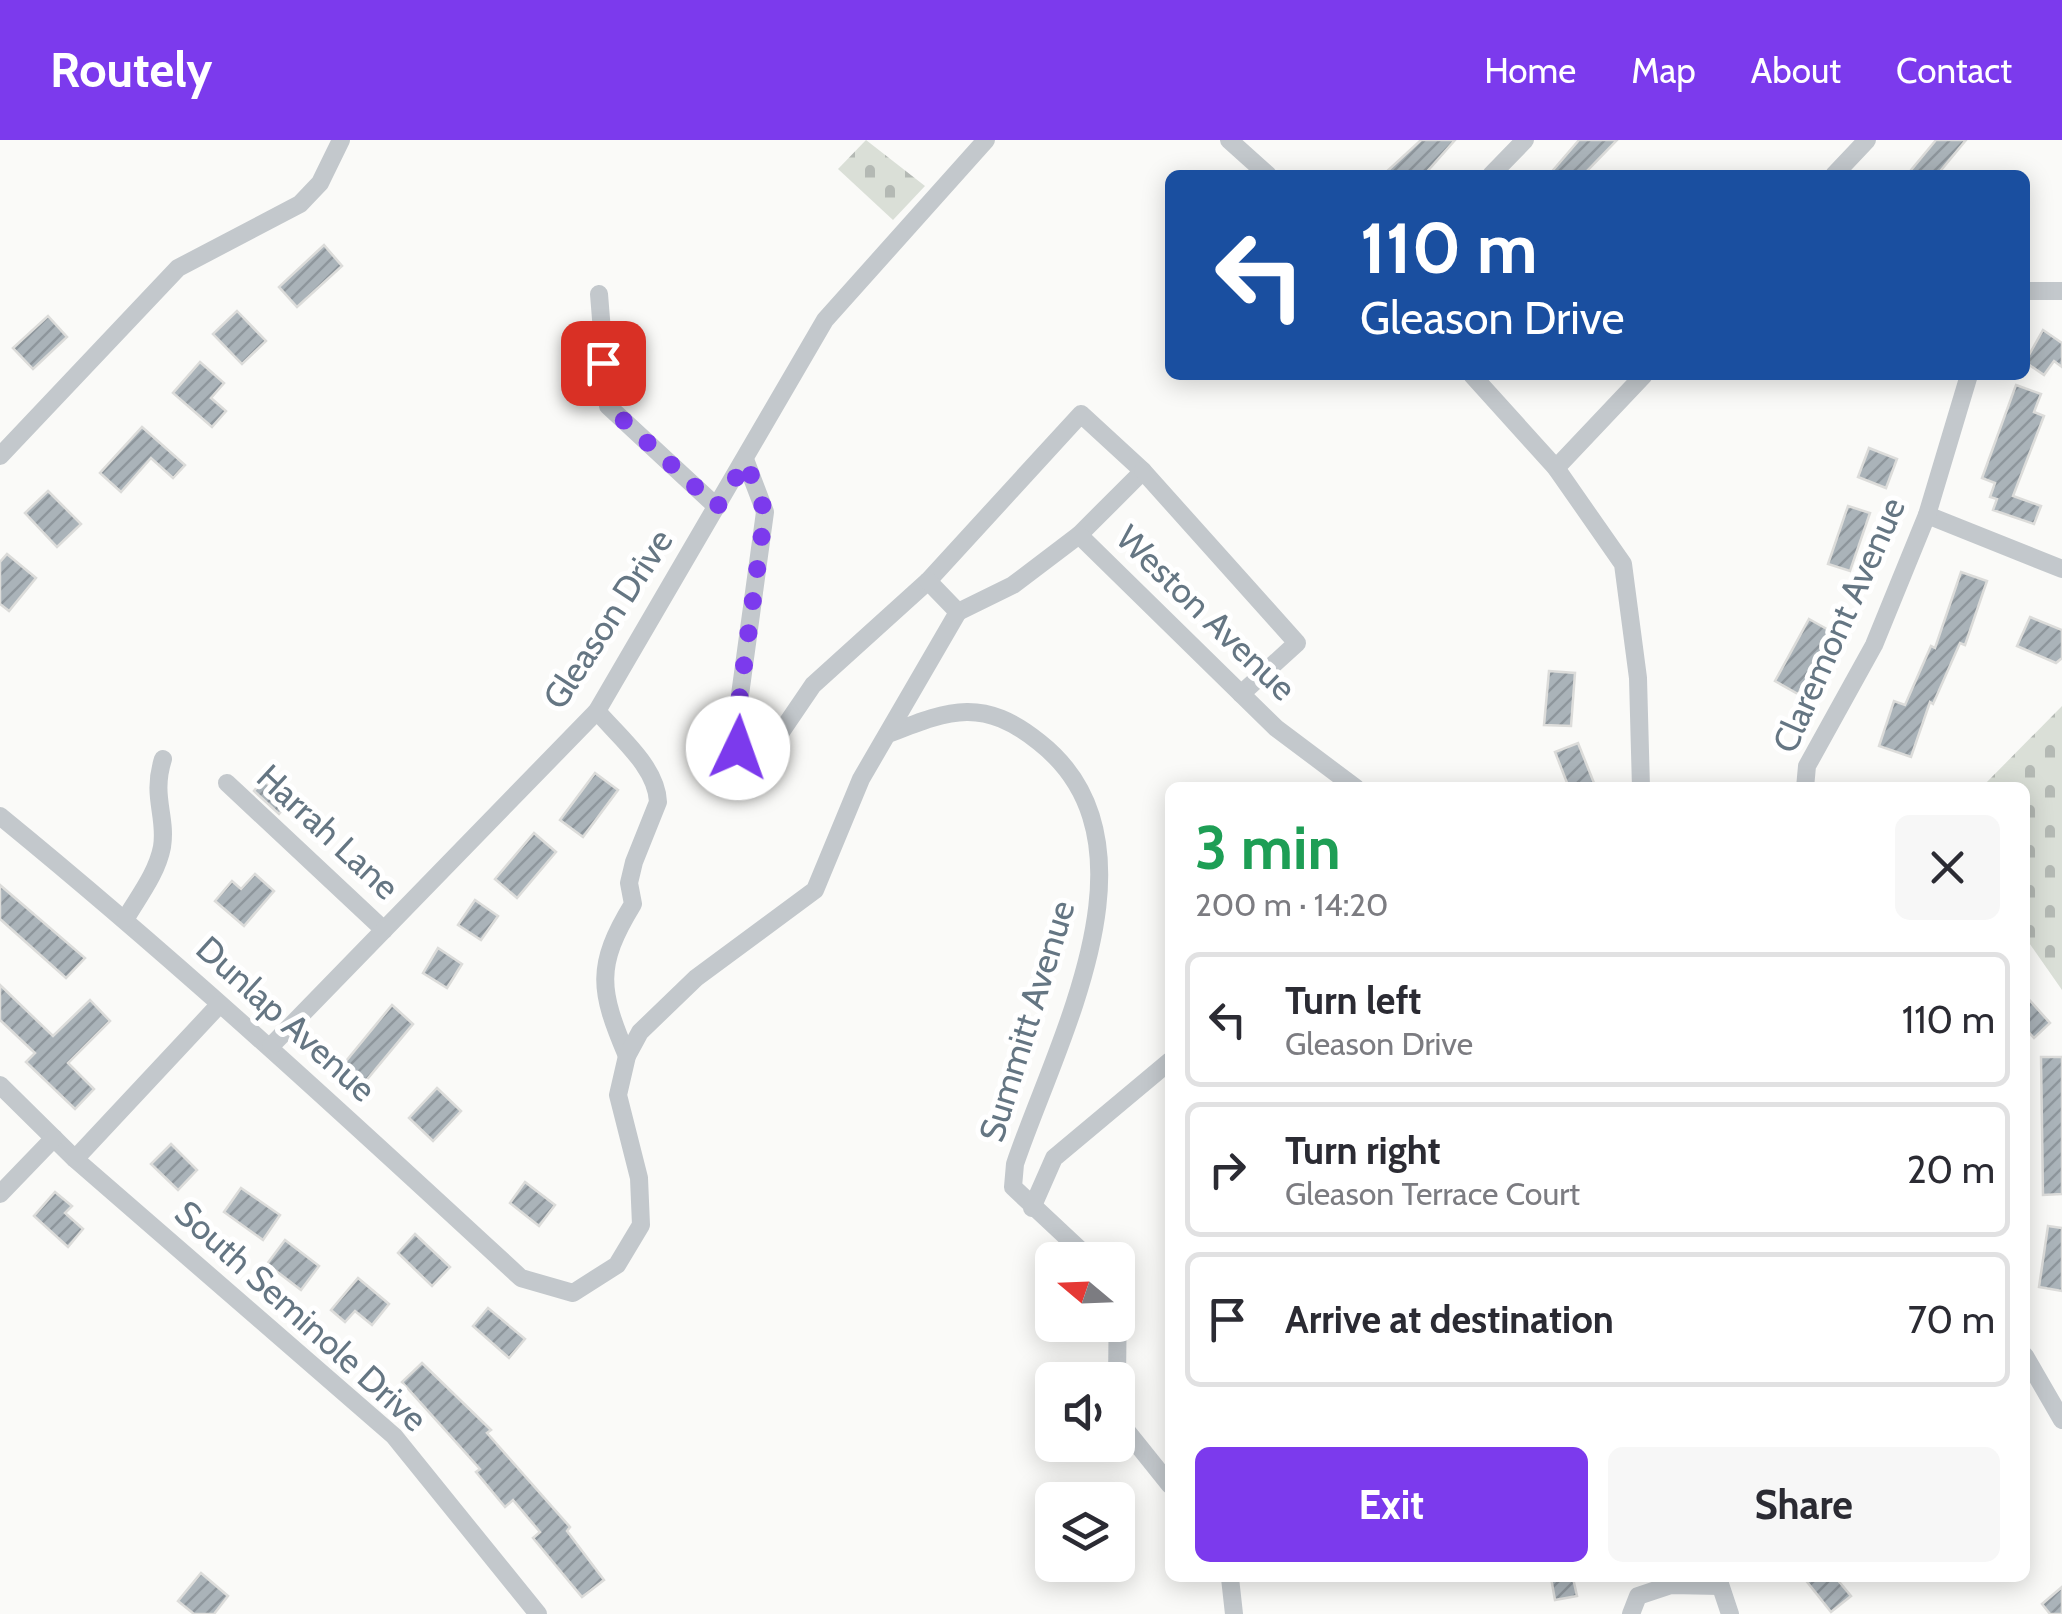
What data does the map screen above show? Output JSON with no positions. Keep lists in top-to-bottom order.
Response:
{
  "streets": {
    "street": [
      "Weston Avenue",
      "Gleason Drive",
      "Claremont Avenue",
      "Harrah Lane",
      "Dunlap Avenue",
      "Summitt Avenue",
      "South Seminole Drive"
    ]
  },
  "crossings": [
    ["Gleason Drive", "Harrah Lane"],
    ["Gleason Drive", "Dunlap Avenue"]
  ],
  "north": "left",
  "page": {
    "header": "Routely",
    "nav": [
      "Home",
      "Map",
      "About",
      "Contact"
    ],
    "turn": ["110 m", "Gleason Drive"],
    "heading": ["3 min", "200 m · 14:20"],
    "list": [
      {
        "name": "Turn left",
        "note": "Gleason Drive",
        "value": "110 m"
      },
      {
        "name": "Turn right",
        "note": "Gleason Terrace Court",
        "value": "20 m"
      },
      {
        "name": "Arrive at destination",
        "value": "70 m"
      }
    ],
    "buttons": ["Exit", "Share"]
  }
}
